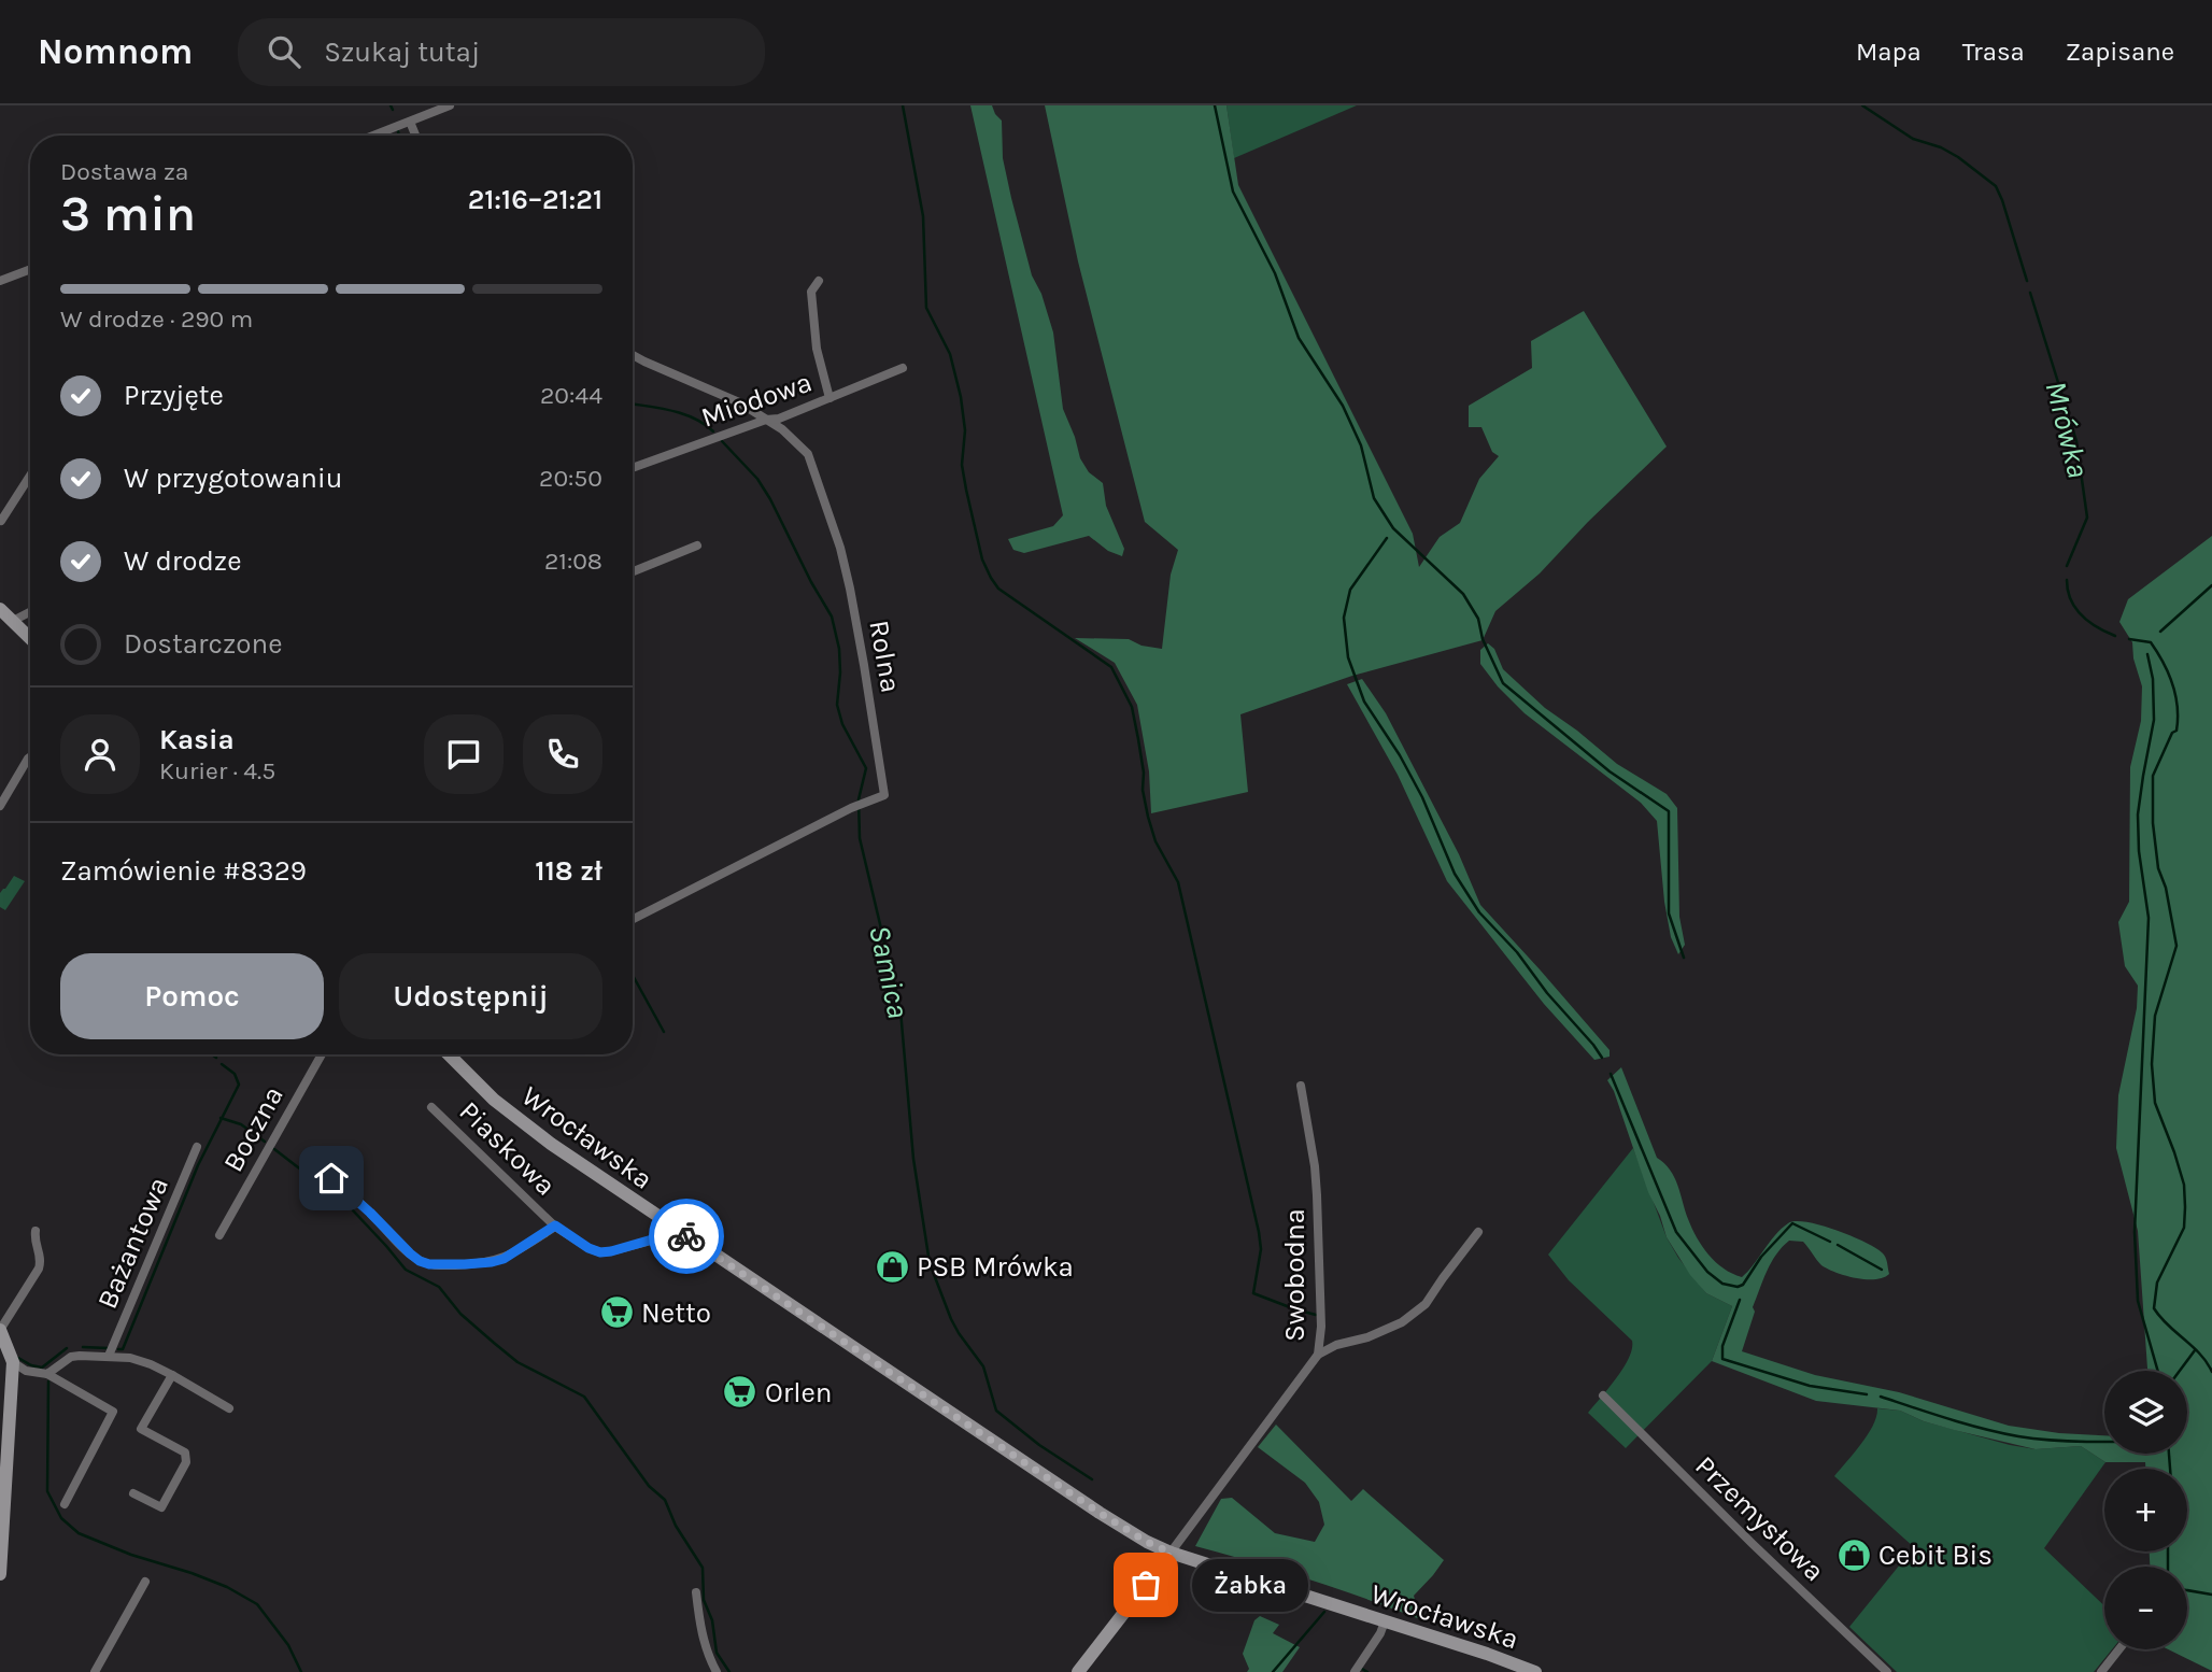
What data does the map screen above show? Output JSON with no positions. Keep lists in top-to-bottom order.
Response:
{
  "streets": {
    "main road": ["Wrocławska"],
    "street": [
      "Miodowa",
      "Rolna",
      "Boczna",
      "Piaskowa",
      "Bażantowa",
      "Swobodna",
      "Przemysłowa"
    ]
  },
  "crossings": [
    ["Miodowa", "Rolna"],
    ["Wrocławska", "Piaskowa"],
    ["Wrocławska", "Swobodna"]
  ],
  "water": ["Mrówka", "Samica"],
  "places": {
    "shop": ["PSB Mrówka", "Cebit Bis"],
    "supermarket": ["Netto", "Orlen"],
    "other": ["Żabka"]
  },
  "page": {
    "header": "Nomnom",
    "search": "Szukaj tutaj",
    "nav": ["Mapa", "Trasa", "Zapisane"],
    "heading": ["3 min", "Dostawa za", "21:16–21:21"],
    "panel": [
      "Kasia",
      "Kurier · 4.5",
      "Zamówienie #8329",
      "118 zł"
    ],
    "bar": "W drodze · 290 m",
    "list": [
      ["Przyjęte", "20:44"],
      ["W przygotowaniu", "20:50"],
      ["W drodze", "21:08"],
      "Dostarczone"
    ],
    "buttons": ["Pomoc", "Udostępnij"],
    "map_buttons": ["+", "−"],
    "bubble": "Żabka"
  }
}
